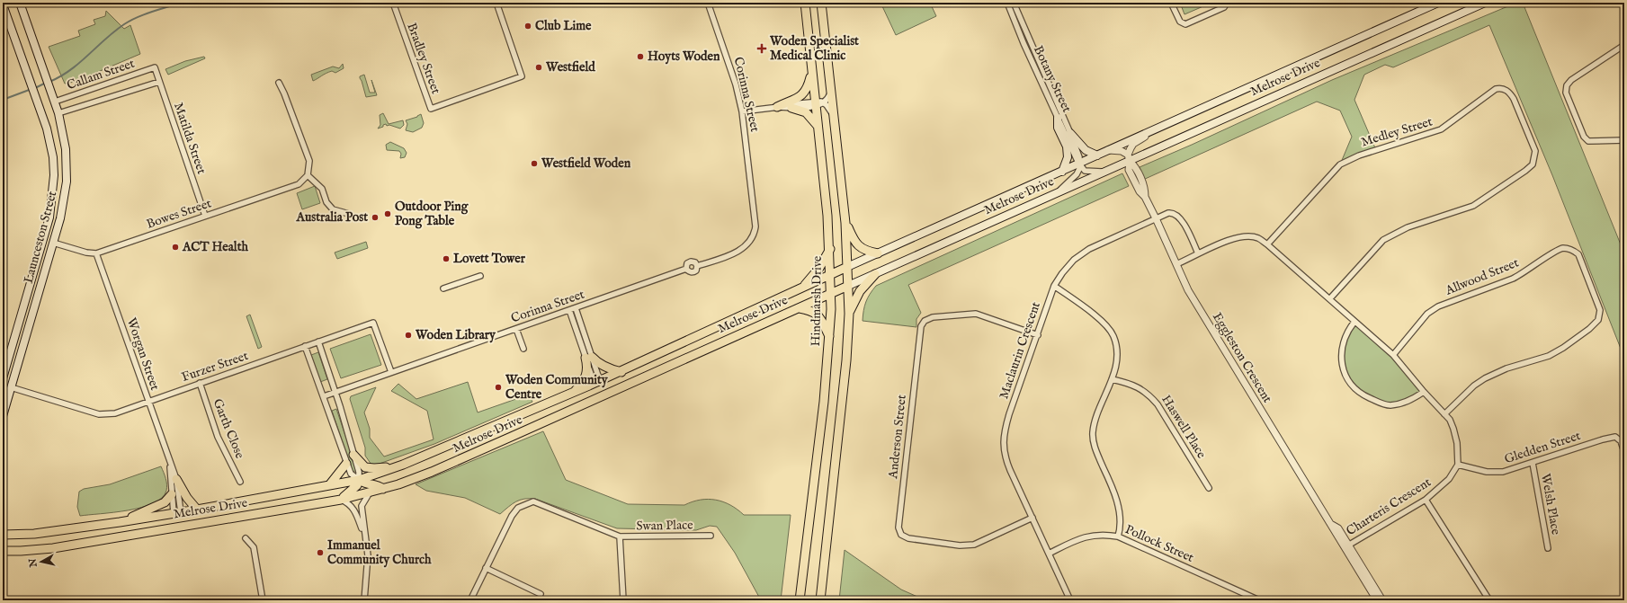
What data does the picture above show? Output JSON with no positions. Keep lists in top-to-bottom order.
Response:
{
  "streets": {
    "main road": ["Melrose Drive", "Launceston Street", "Hindmarsh Drive"],
    "street": [
      "Bradley Street",
      "Callam Street",
      "Botany Street",
      "Corinna Street",
      "Medley Street",
      "Matilda Street",
      "Bowes Street",
      "Allwood Street",
      "Maclaurin Crescent",
      "Worgan Street",
      "Eggleston Crescent",
      "Furzer Street",
      "Haswell Place",
      "Garth Close",
      "Anderson Street",
      "Gledden Street",
      "Welsh Place",
      "Charteris Crescent",
      "Swan Place",
      "Pollock Street"
    ]
  },
  "crossings": [
    ["Callam Street", "Matilda Street"],
    ["Callam Street", "Launceston Street"],
    ["Melrose Drive", "Botany Street"],
    ["Melrose Drive", "Hindmarsh Drive"],
    ["Melrose Drive", "Worgan Street"],
    ["Melrose Drive", "Eggleston Crescent"],
    ["Corinna Street", "Furzer Street"],
    ["Matilda Street", "Bowes Street"],
    ["Bowes Street", "Launceston Street"],
    ["Bowes Street", "Worgan Street"],
    ["Launceston Street", "Furzer Street"],
    ["Maclaurin Crescent", "Eggleston Crescent"],
    ["Maclaurin Crescent", "Anderson Street"],
    ["Maclaurin Crescent", "Pollock Street"],
    ["Worgan Street", "Furzer Street"],
    ["Eggleston Crescent", "Charteris Crescent"],
    ["Furzer Street", "Garth Close"],
    ["Gledden Street", "Welsh Place"],
    ["Gledden Street", "Charteris Crescent"]
  ],
  "places": {
    "other": [
      "Club Lime",
      "Hoyts Woden",
      "Westfield",
      "Westfield Woden",
      "Outdoor Ping Pong Table",
      "Australia Post",
      "ACT Health",
      "Lovett Tower",
      "Woden Library",
      "Woden Community Centre",
      "Immanuel Community Church"
    ],
    "health": ["Woden Specialist Medical Clinic"]
  },
  "north": "left"
}
